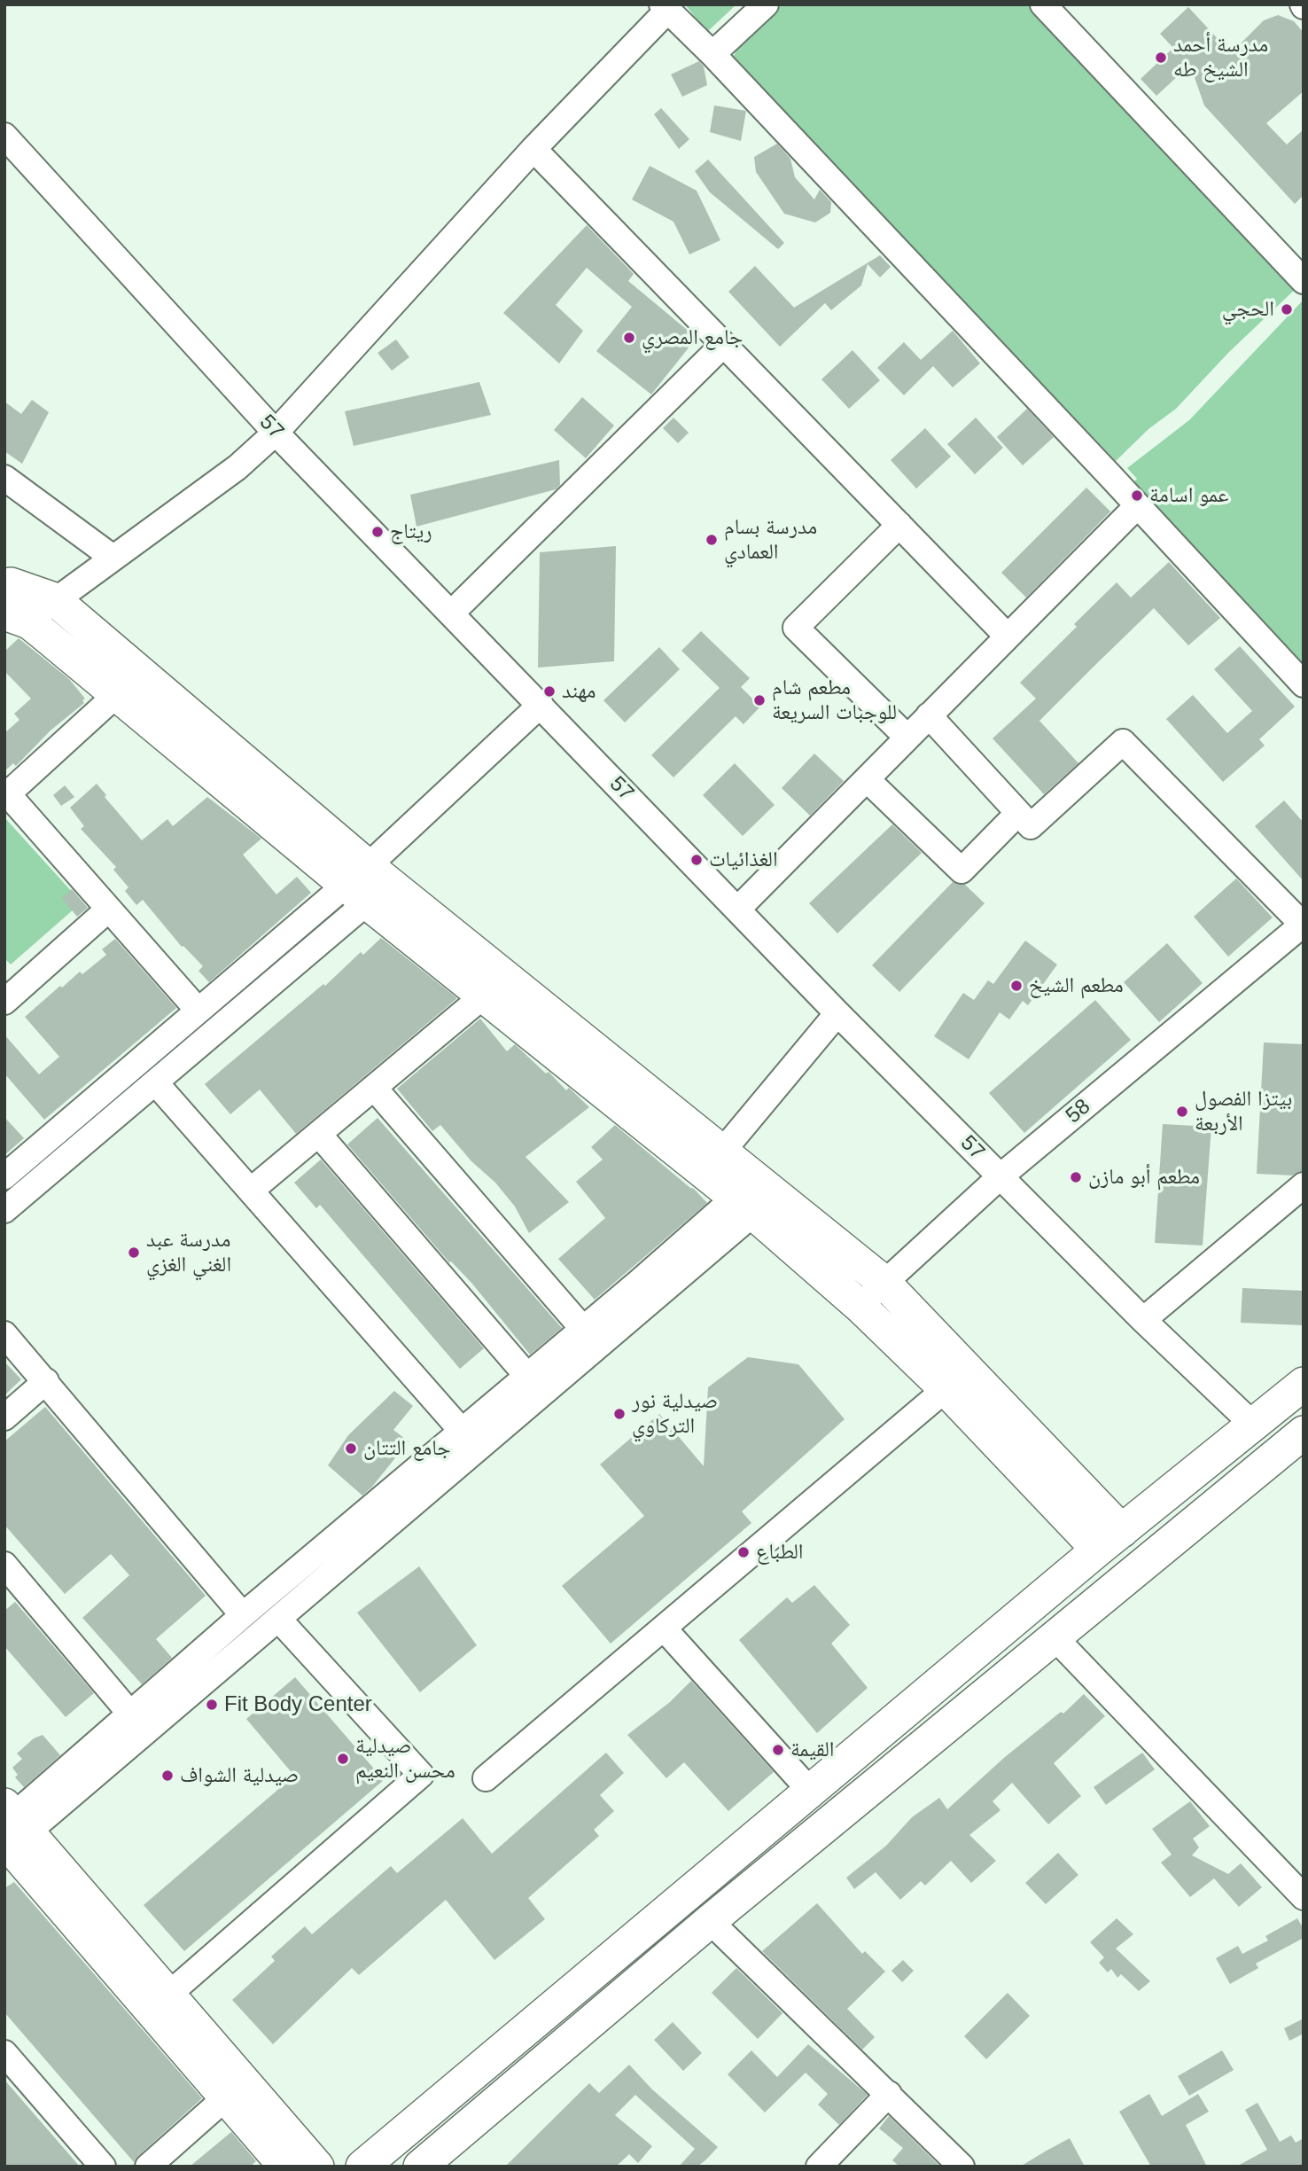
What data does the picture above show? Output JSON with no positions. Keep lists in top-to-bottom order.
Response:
{
  "streets": {
    "street": ["57", "58"]
  },
  "crossings": [
    ["57", "58"]
  ],
  "places": [
    "مدرسة أحمد الشيخ طه",
    "الحجي",
    "جامع المصري",
    "عمو اسامة",
    "ريتاج",
    "مدرسة بسام العمادي",
    "مهند",
    "مطعم شام للوجبات السريعة",
    "الغذائيات",
    "مطعم الشيخ",
    "بيتزا الفصول الأربعة",
    "مطعم أبو مازن",
    "مدرسة عبد الغني الغزي",
    "صيدلية نور التركاوي",
    "جامع التتان",
    "الطباع",
    "Fit Body Center",
    "القيمة",
    "صيدلية محسن النعيم",
    "صيدلية الشواف"
  ]
}
